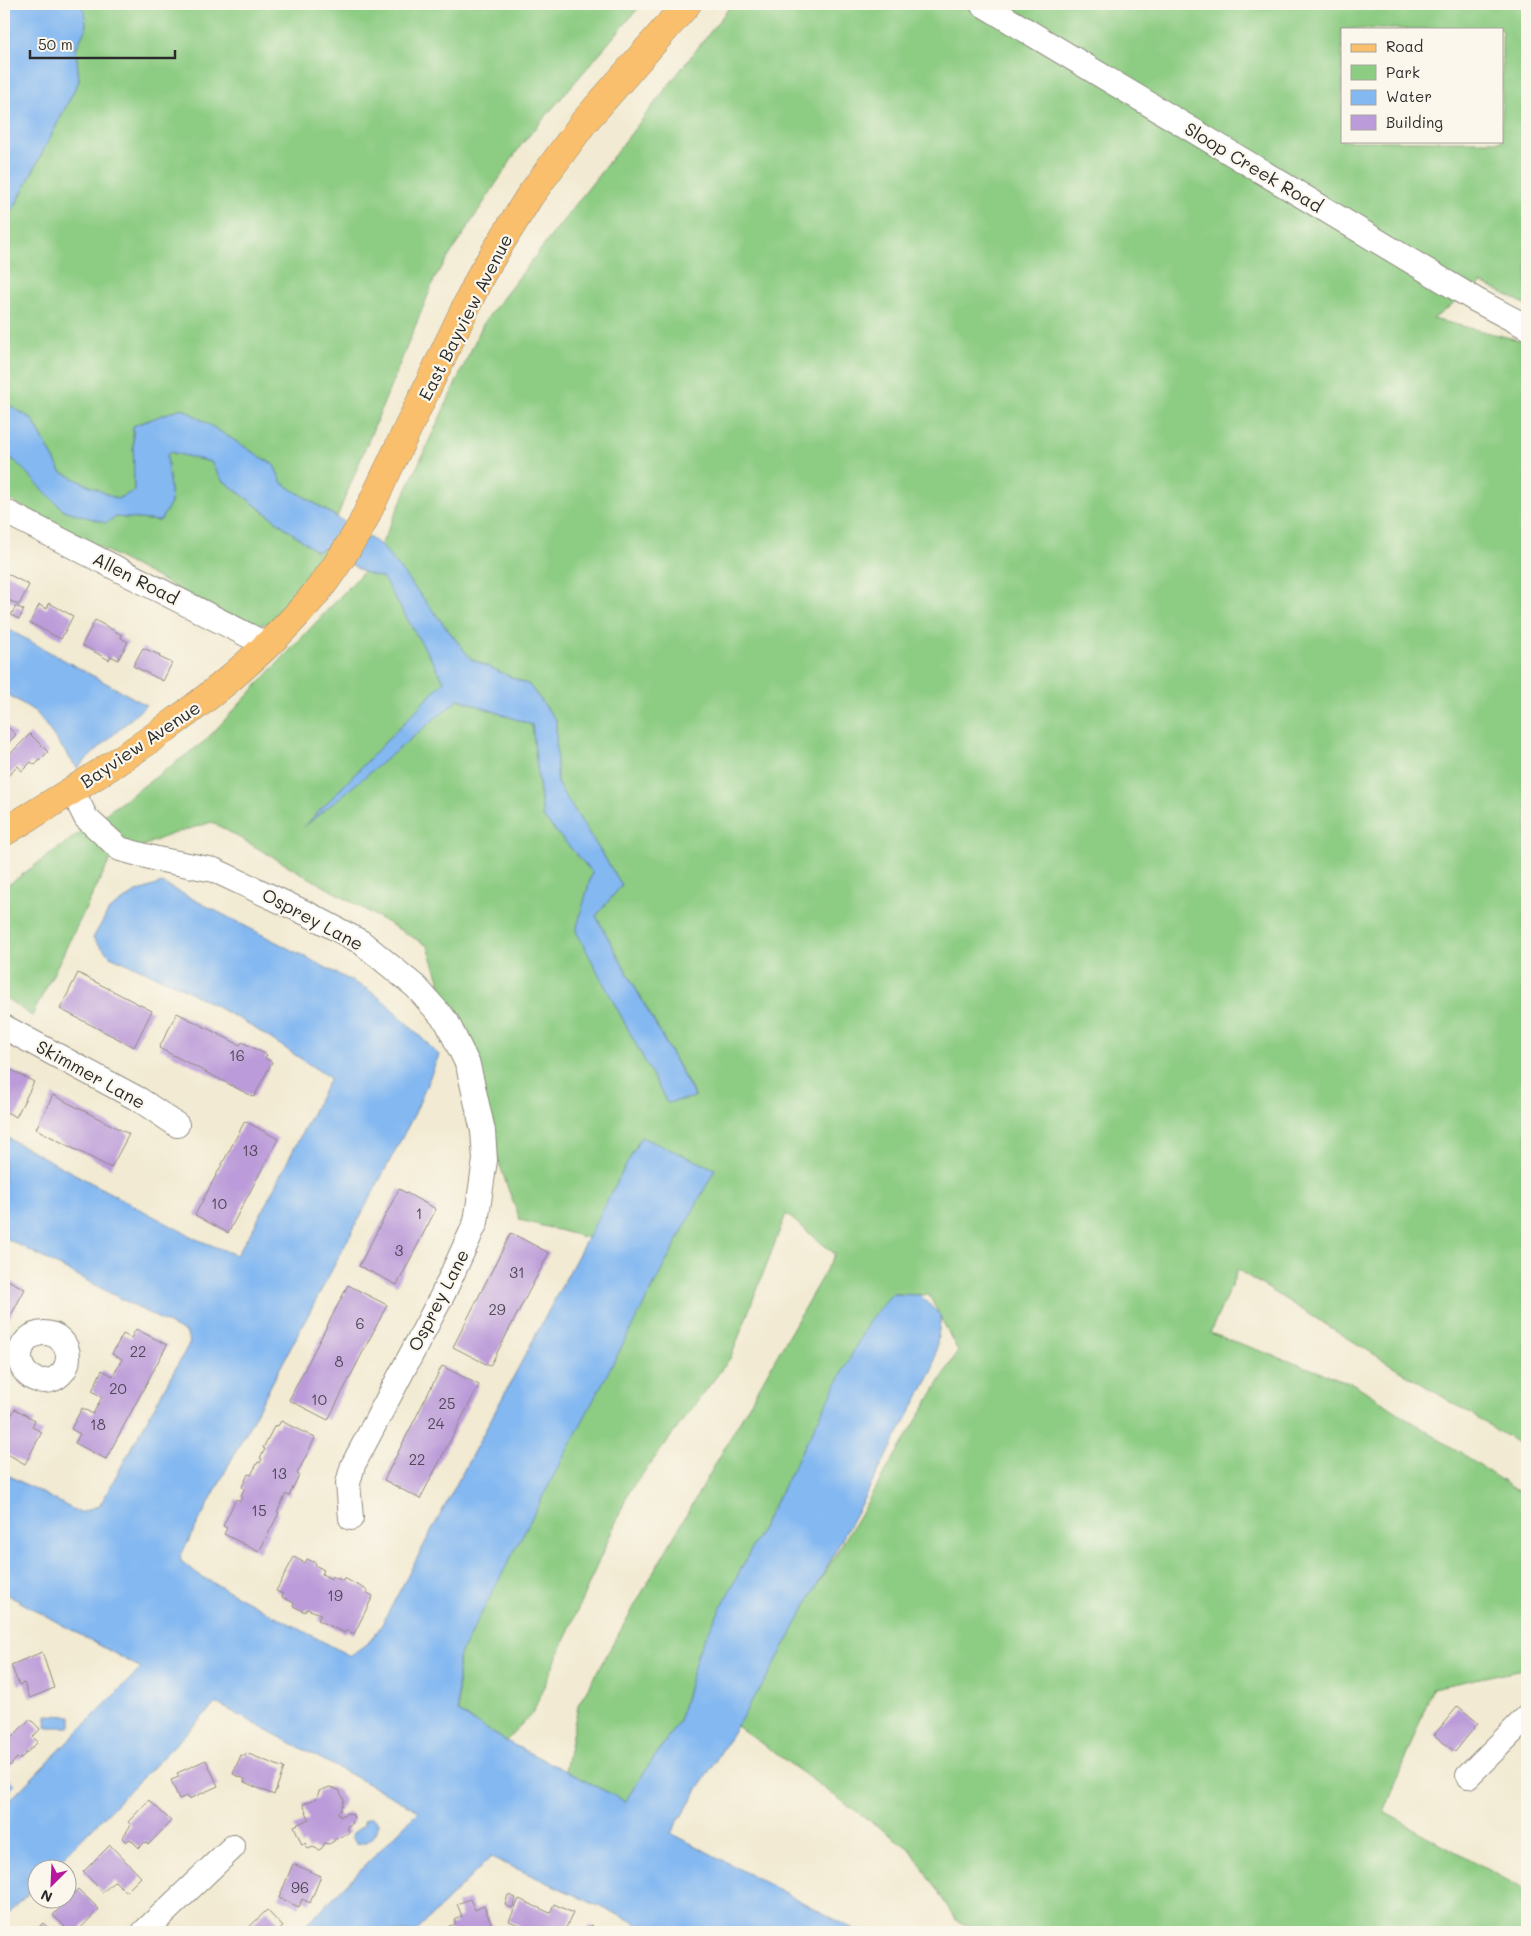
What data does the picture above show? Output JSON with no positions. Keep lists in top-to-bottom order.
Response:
{
  "streets": {
    "main road": ["East Bayview Avenue", "Bayview Avenue"],
    "street": [
      "Sloop Creek Road",
      "Allen Road",
      "Osprey Lane",
      "Skimmer Lane"
    ]
  },
  "crossings": [
    ["East Bayview Avenue", "Allen Road"],
    ["East Bayview Avenue", "Bayview Avenue"],
    ["Allen Road", "Bayview Avenue"],
    ["Bayview Avenue", "Osprey Lane"]
  ],
  "house_numbers": [
    "16",
    "13",
    "10",
    "1",
    "3",
    "31",
    "29",
    "6",
    "22",
    "8",
    "20",
    "10",
    "25",
    "24",
    "18",
    "22",
    "13",
    "15",
    "19",
    "96"
  ],
  "legend": [
    "Road",
    "Park",
    "Water",
    "Building"
  ],
  "scale_bar": "50 m",
  "north": "bottom left"
}
